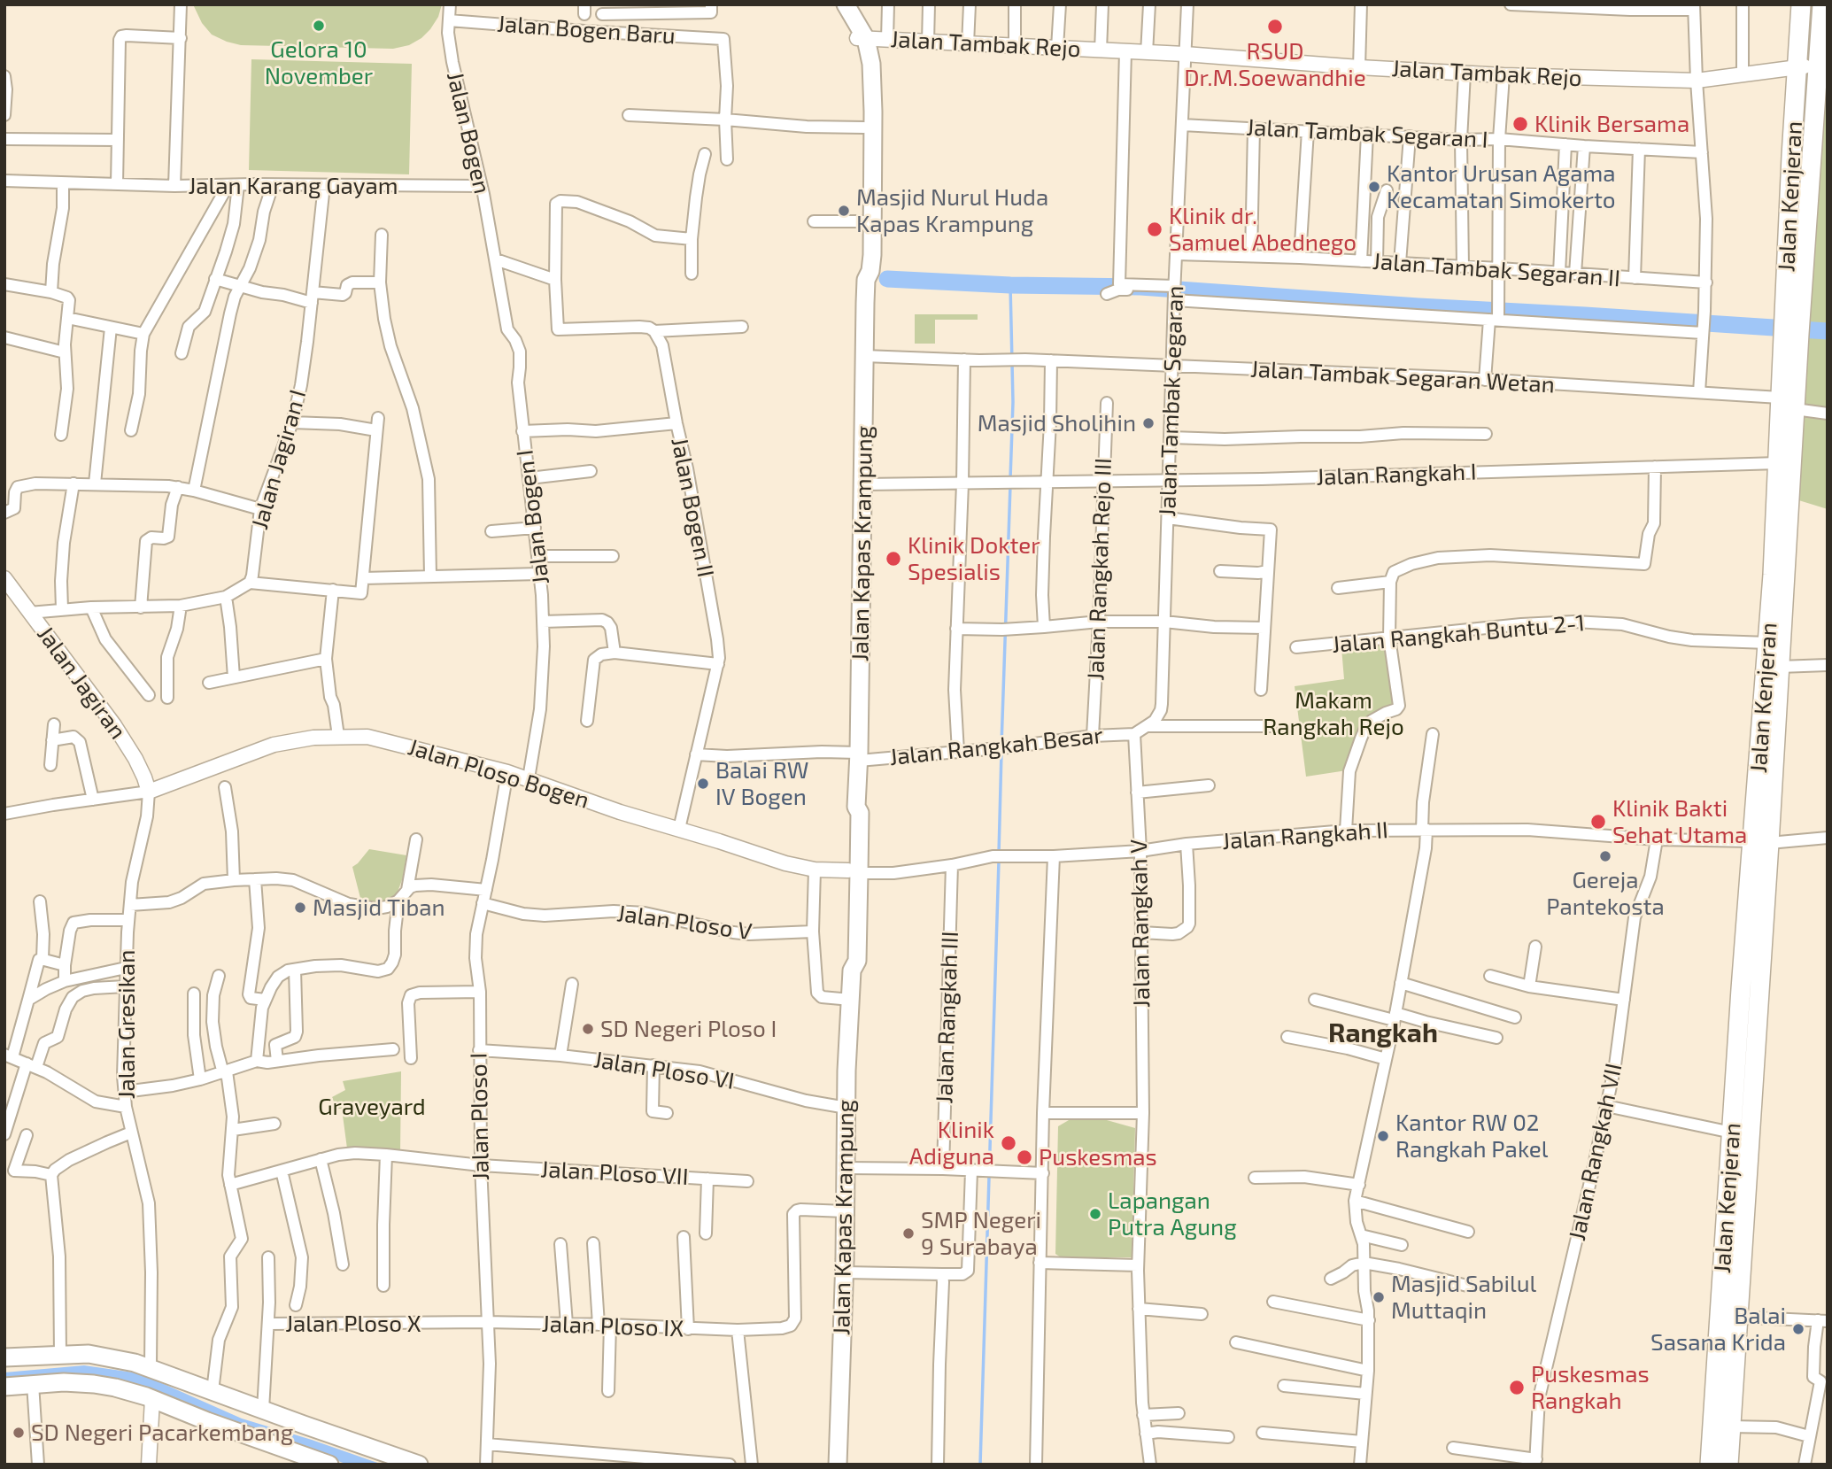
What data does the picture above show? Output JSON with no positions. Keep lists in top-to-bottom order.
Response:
{
  "streets": {
    "highway": ["Jalan Kenjeran"],
    "main road": ["Jalan Kapas Krampung"],
    "street": [
      "Jalan Bogen Baru",
      "Jalan Tambak Rejo",
      "Jalan Bogen",
      "Jalan Tambak Segaran I",
      "Jalan Karang Gayam",
      "Jalan Tambak Segaran II",
      "Jalan Tambak Segaran Wetan",
      "Jalan Tambak Segaran",
      "Jalan Jagiran I",
      "Jalan Rangkah I",
      "Jalan Bogen II",
      "Jalan Bogen I",
      "Jalan Rangkah Rejo III",
      "Jalan Rangkah Buntu 2-1",
      "Jalan Jagiran",
      "Jalan Rangkah Besar",
      "Jalan Ploso Bogen",
      "Jalan Rangkah II",
      "Jalan Ploso V",
      "Jalan Rangkah V",
      "Jalan Rangkah III",
      "Jalan Gresikan",
      "Jalan Ploso VI",
      "Jalan Ploso I",
      "Jalan Rangkah VII",
      "Jalan Ploso VII",
      "Jalan Ploso X",
      "Jalan Ploso IX"
    ]
  },
  "crossings": [
    ["Jalan Bogen Baru", "Jalan Bogen"],
    ["Jalan Tambak Rejo", "Jalan Kenjeran"],
    ["Jalan Tambak Rejo", "Jalan Tambak Segaran"],
    ["Jalan Tambak Rejo", "Jalan Kapas Krampung"],
    ["Jalan Bogen", "Jalan Karang Gayam"],
    ["Jalan Bogen", "Jalan Bogen I"],
    ["Jalan Tambak Segaran I", "Jalan Tambak Segaran"],
    ["Jalan Karang Gayam", "Jalan Jagiran I"],
    ["Jalan Kenjeran", "Jalan Tambak Segaran Wetan"],
    ["Jalan Kenjeran", "Jalan Rangkah I"],
    ["Jalan Kenjeran", "Jalan Rangkah Buntu 2-1"],
    ["Jalan Kenjeran", "Jalan Rangkah II"],
    ["Jalan Tambak Segaran II", "Jalan Tambak Segaran"],
    ["Jalan Tambak Segaran Wetan", "Jalan Tambak Segaran"],
    ["Jalan Tambak Segaran", "Jalan Rangkah I"],
    ["Jalan Rangkah I", "Jalan Kapas Krampung"],
    ["Jalan Rangkah I", "Jalan Rangkah Rejo III"],
    ["Jalan Bogen II", "Jalan Rangkah Besar"],
    ["Jalan Bogen II", "Jalan Ploso Bogen"],
    ["Jalan Bogen I", "Jalan Ploso Bogen"],
    ["Jalan Kapas Krampung", "Jalan Rangkah Besar"],
    ["Jalan Kapas Krampung", "Jalan Ploso Bogen"],
    ["Jalan Kapas Krampung", "Jalan Rangkah II"],
    ["Jalan Kapas Krampung", "Jalan Ploso VI"],
    ["Jalan Kapas Krampung", "Jalan Ploso IX"],
    ["Jalan Rangkah Rejo III", "Jalan Rangkah Besar"],
    ["Jalan Jagiran", "Jalan Ploso Bogen"],
    ["Jalan Jagiran", "Jalan Gresikan"],
    ["Jalan Rangkah Besar", "Jalan Rangkah V"],
    ["Jalan Ploso Bogen", "Jalan Rangkah II"],
    ["Jalan Ploso Bogen", "Jalan Gresikan"],
    ["Jalan Ploso Bogen", "Jalan Ploso I"],
    ["Jalan Rangkah II", "Jalan Rangkah V"],
    ["Jalan Rangkah II", "Jalan Rangkah III"],
    ["Jalan Rangkah II", "Jalan Rangkah VII"],
    ["Jalan Ploso V", "Jalan Ploso I"],
    ["Jalan Ploso VI", "Jalan Ploso I"],
    ["Jalan Ploso I", "Jalan Ploso VII"],
    ["Jalan Ploso I", "Jalan Ploso X"],
    ["Jalan Ploso I", "Jalan Ploso IX"],
    ["Jalan Ploso X", "Jalan Ploso IX"]
  ],
  "districts": ["Rangkah"],
  "parks": ["Makam Rangkah Rejo", "Graveyard"],
  "places": [
    "Gelora 10 November",
    "RSUD Dr.M.Soewandhie",
    "Klinik Bersama",
    "Kantor Urusan Agama Kecamatan Simokerto",
    "Masjid Nurul Huda Kapas Krampung",
    "Klinik dr. Samuel Abednego",
    "Masjid Sholihin",
    "Klinik Dokter Spesialis",
    "Balai RW IV Bogen",
    "Klinik Bakti Sehat Utama",
    "Gereja Pantekosta",
    "Masjid Tiban",
    "SD Negeri Ploso I",
    "Kantor RW 02 Rangkah Pakel",
    "Klinik Adiguna",
    "Puskesmas",
    "Lapangan Putra Agung",
    "SMP Negeri 9 Surabaya",
    "Masjid Sabilul Muttaqin",
    "Balai Sasana Krida",
    "Puskesmas Rangkah",
    "SD Negeri Pacarkembang"
  ]
}
